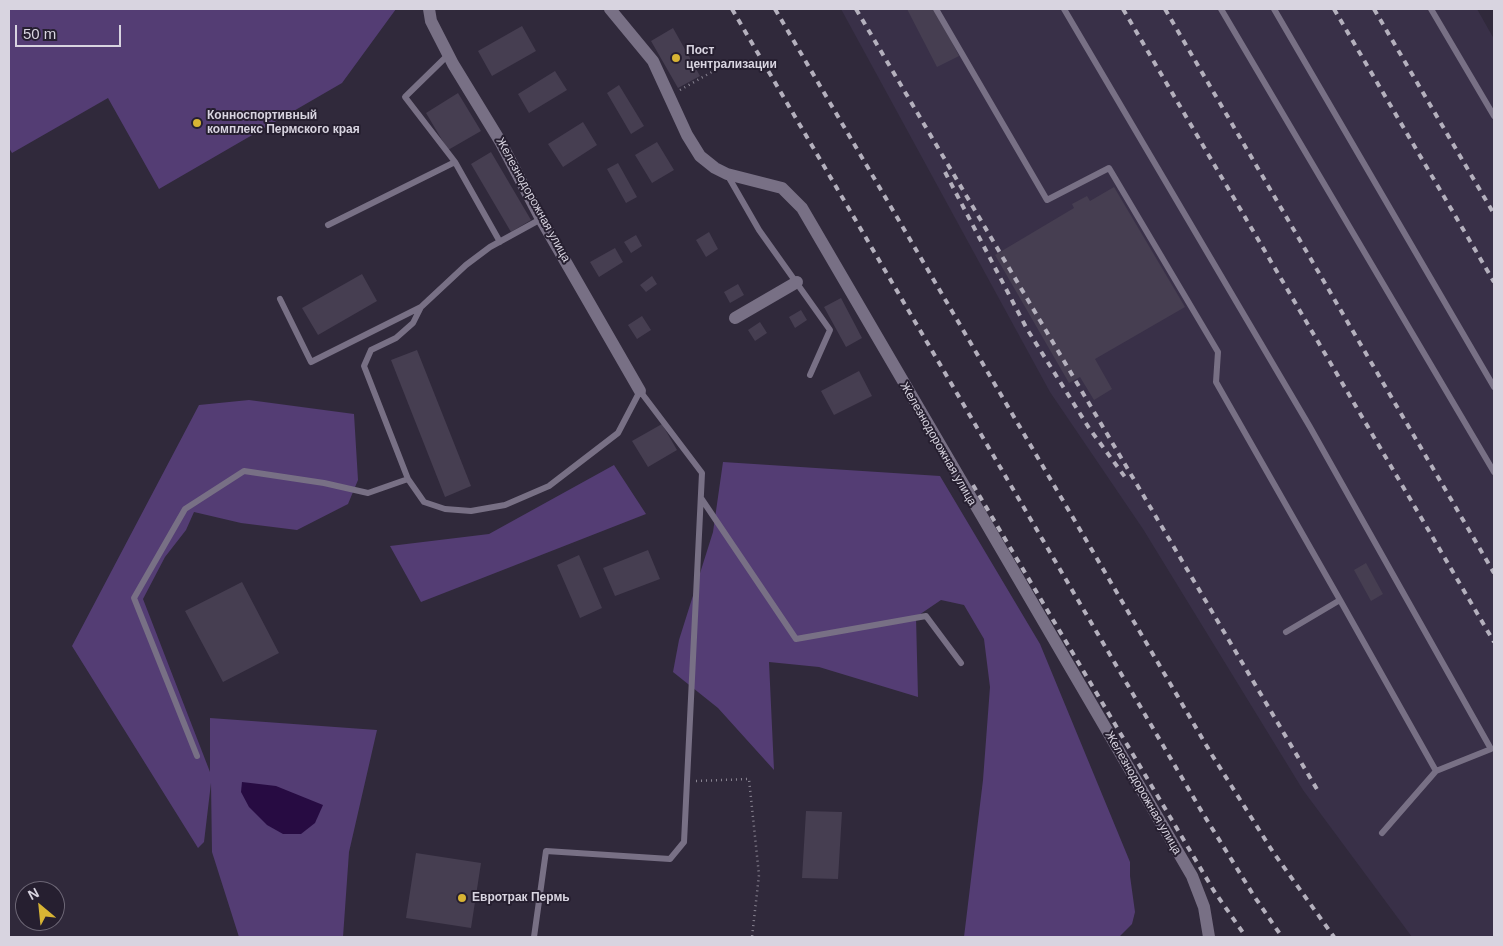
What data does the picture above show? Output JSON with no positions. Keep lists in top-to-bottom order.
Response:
{
  "streets": {
    "street": ["Железнодорожная улица"]
  },
  "places": ["Пост централизации", "Конноспортивный комплекс Пермского края", "Евротрак Пермь"],
  "scale_bar": "50 m",
  "north": "top left"
}
